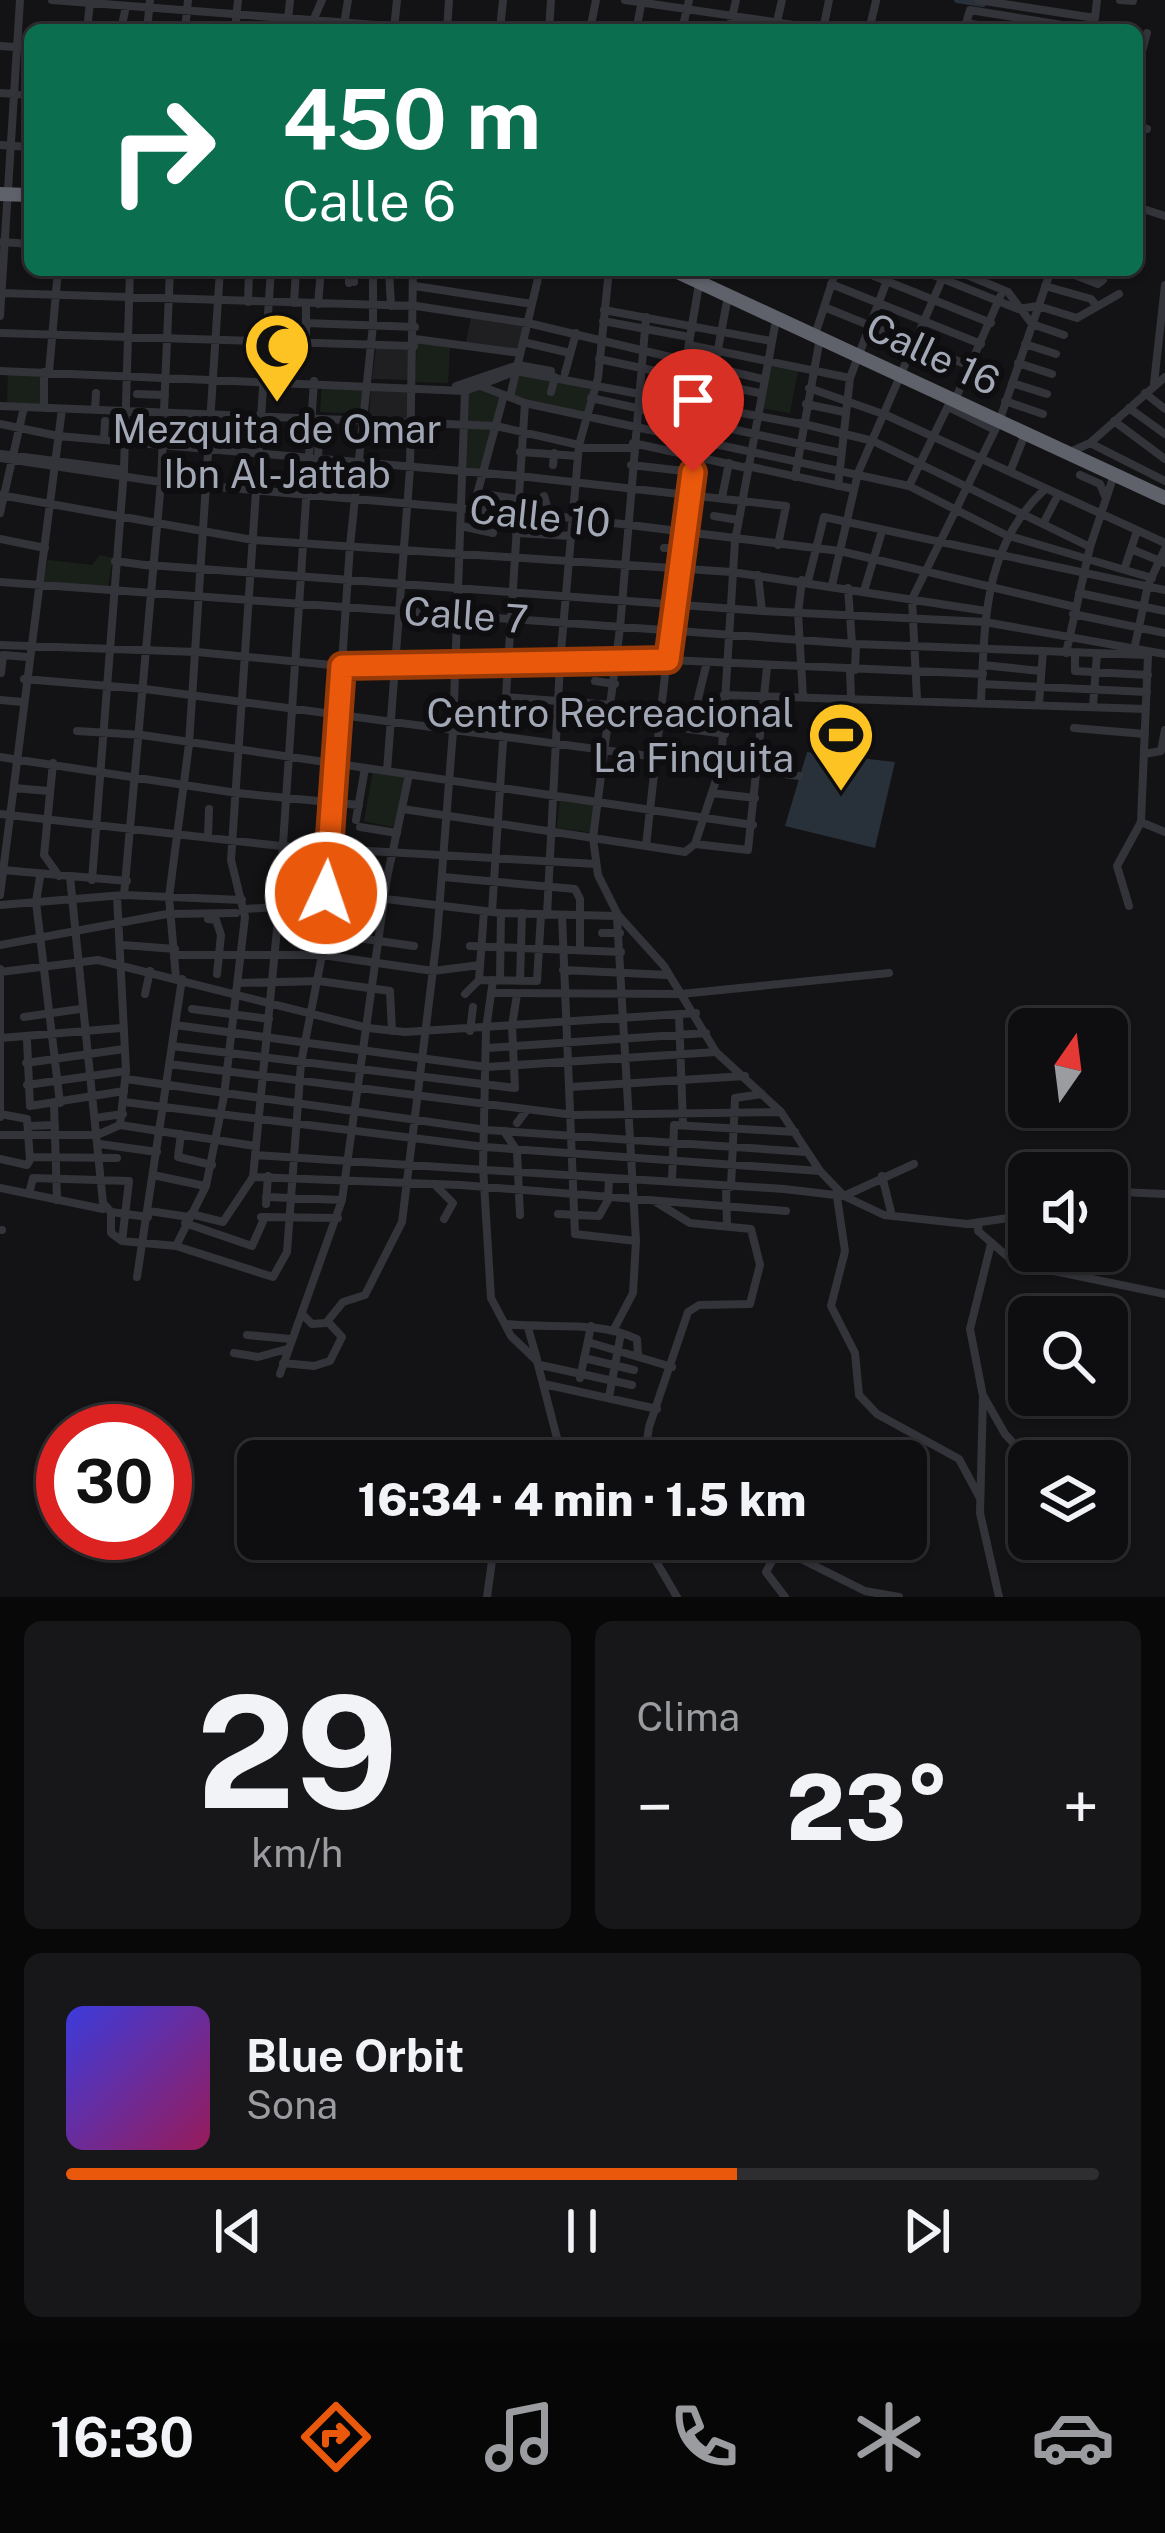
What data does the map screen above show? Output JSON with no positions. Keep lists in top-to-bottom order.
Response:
{
  "streets": {
    "highway": ["Calle 16"],
    "street": ["Calle 10", "Calle 7"]
  },
  "places": {
    "mosque": ["Mezquita de Omar Ibn Al-Jattab"],
    "sports": ["Centro Recreacional La Finquita"]
  },
  "north": "top",
  "page": {
    "turn": ["450 m", "Calle 6"],
    "limit": "30",
    "trip": "16:34 · 4 min · 1.5 km",
    "tile": [
      ["29", "km/h"],
      "Clima"
    ],
    "heat": ["−", "23°", "+"],
    "song": ["Blue Orbit", "Sona"],
    "tabs": "16:30"
  }
}
